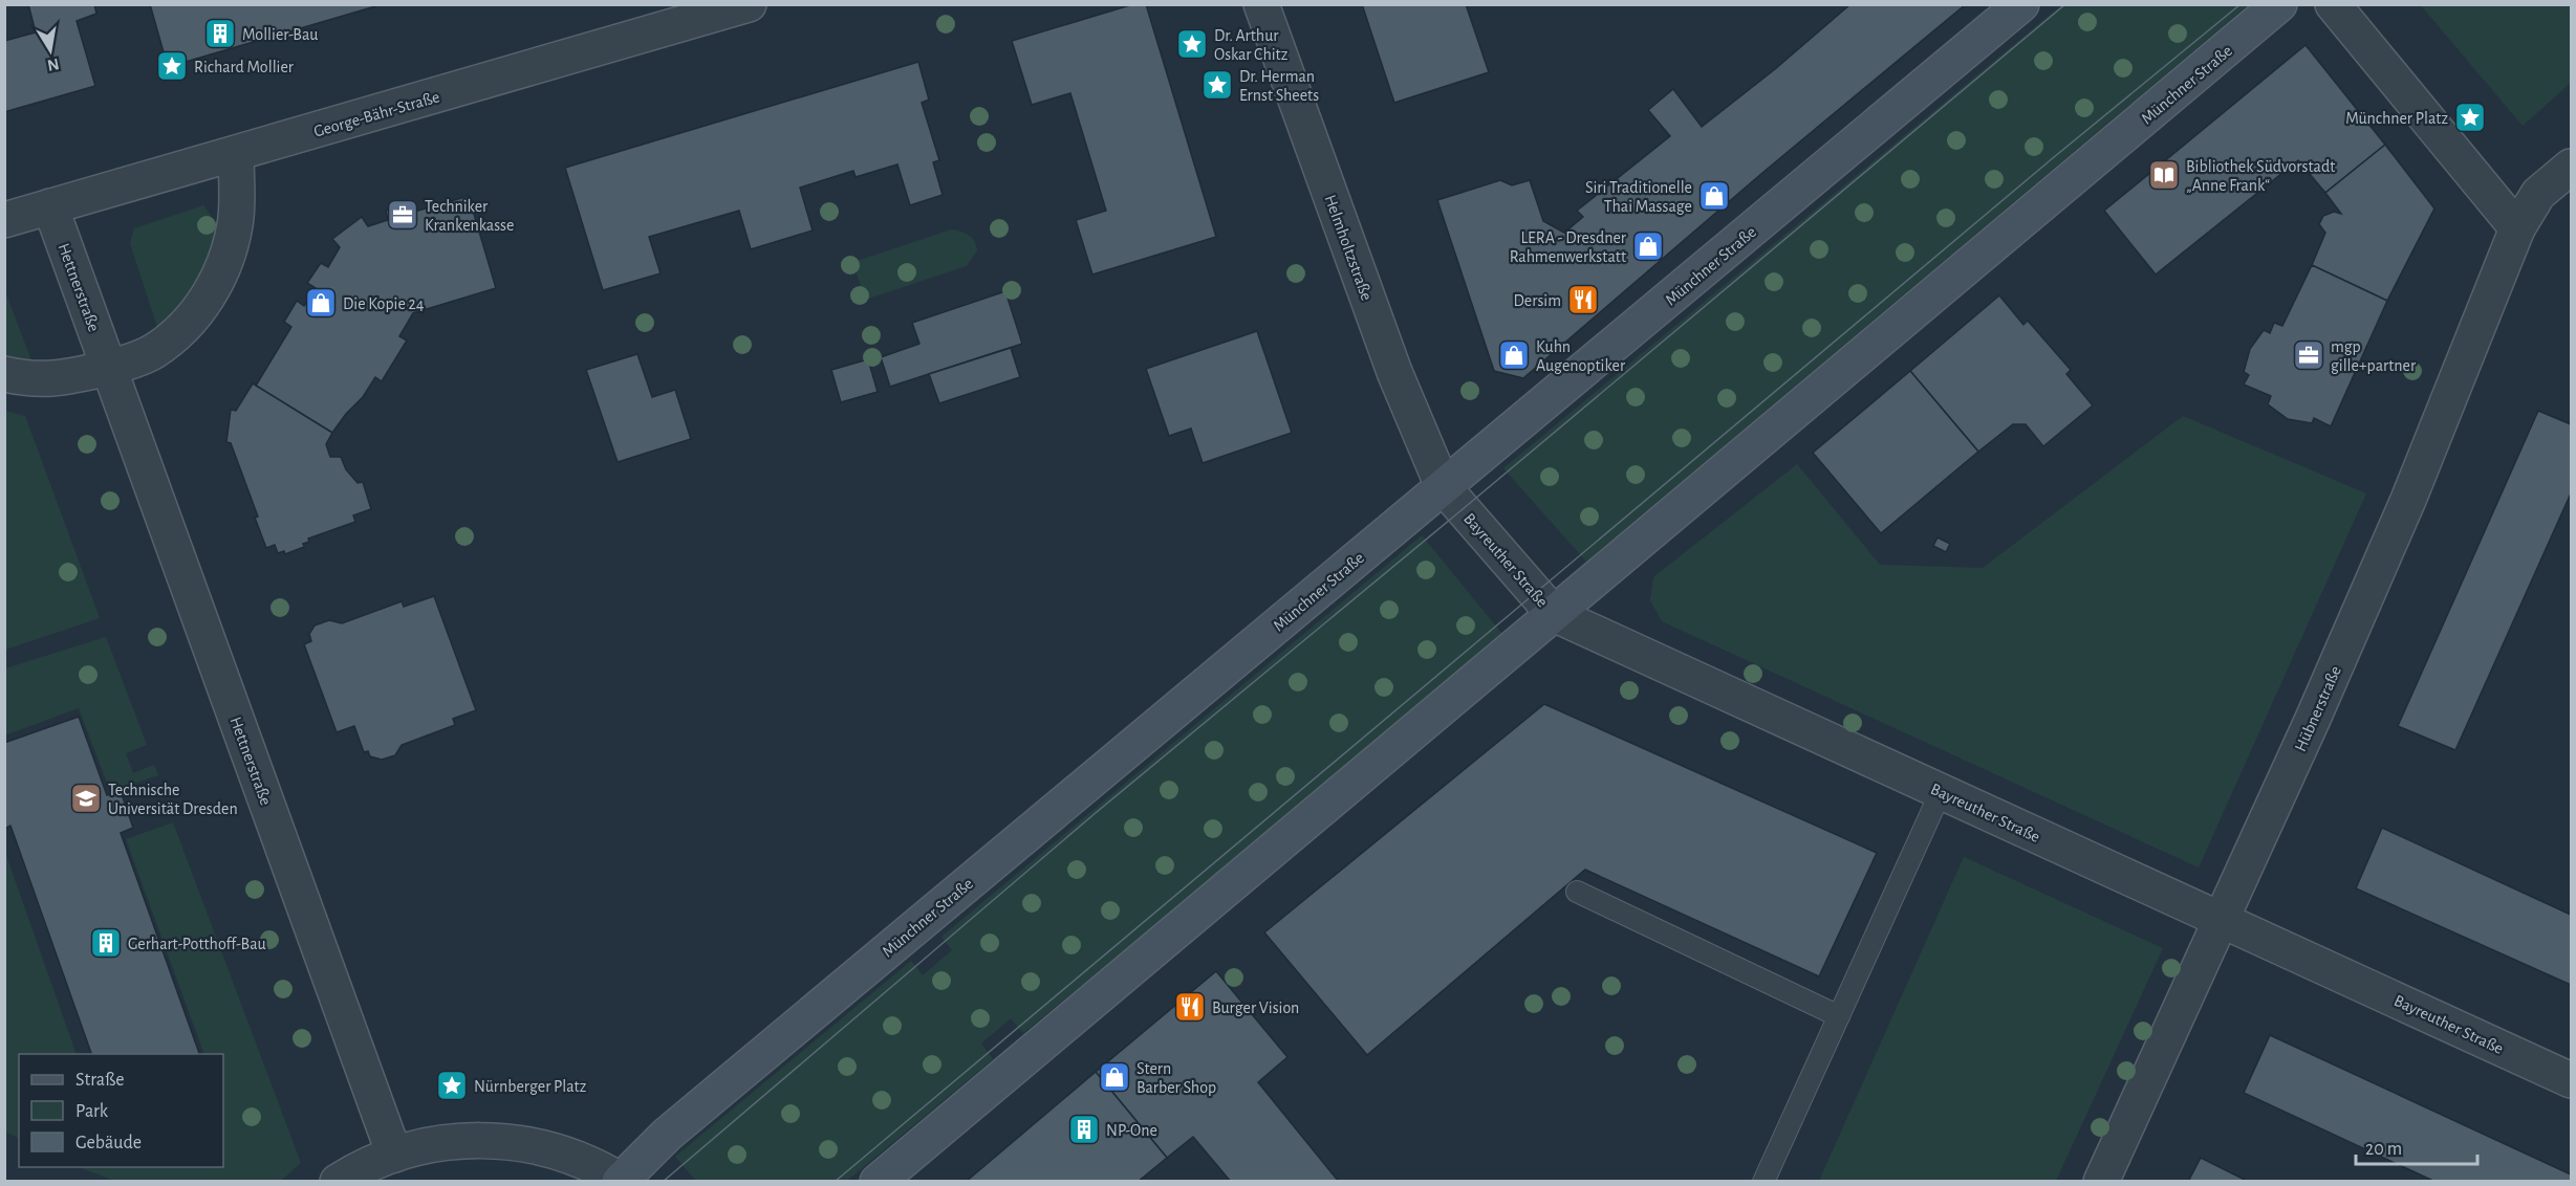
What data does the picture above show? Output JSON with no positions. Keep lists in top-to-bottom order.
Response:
{
  "streets": {
    "street": [
      "Münchner Straße",
      "George-Bähr-Straße",
      "Helmholtzstraße",
      "Hettnerstraße",
      "Bayreuther Straße",
      "Hübnerstraße"
    ]
  },
  "crossings": [
    ["Münchner Straße", "Helmholtzstraße"],
    ["Münchner Straße", "Bayreuther Straße"],
    ["George-Bähr-Straße", "Hettnerstraße"],
    ["Helmholtzstraße", "Bayreuther Straße"],
    ["Bayreuther Straße", "Hübnerstraße"]
  ],
  "places": {
    "building": ["Mollier-Bau", "Gerhart-Potthoff-Bau", "NP-One"],
    "place": [
      "Dr. Arthur Oskar Chitz",
      "Richard Mollier",
      "Dr. Herman Ernst Sheets",
      "Münchner Platz",
      "Nürnberger Platz"
    ],
    "library": ["Bibliothek Südvorstadt „Anne Frank“"],
    "shop": [
      "Siri Traditionelle Thai Massage",
      "LERA - Dresdner Rahmenwerkstatt",
      "Die Kopie 24",
      "Kuhn Augenoptiker",
      "Stern Barber Shop"
    ],
    "office": ["Techniker Krankenkasse", "mgp gille+partner"],
    "restaurant": ["Dersim", "Burger Vision"],
    "school or university": ["Technische Universität Dresden"]
  },
  "legend": ["Straße", "Park", "Gebäude"],
  "scale_bar": "20 m",
  "north": "bottom"
}
